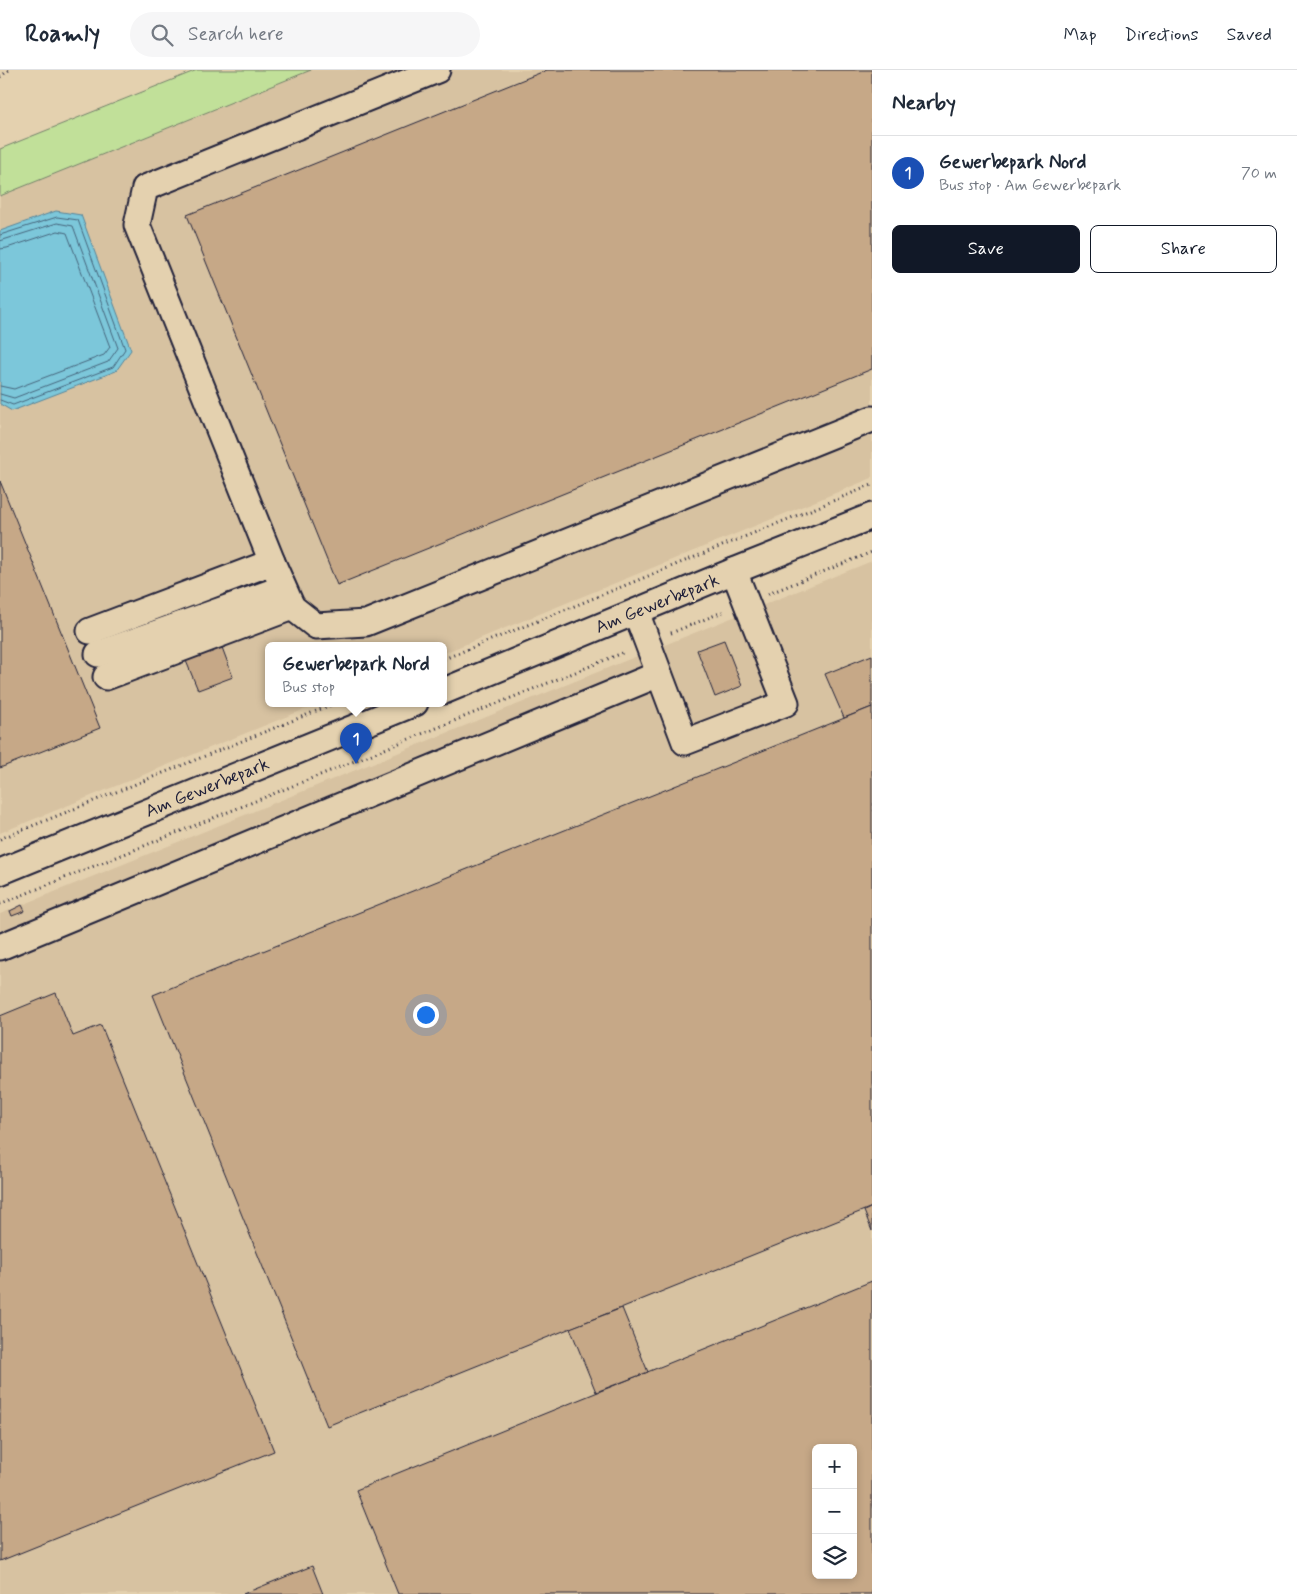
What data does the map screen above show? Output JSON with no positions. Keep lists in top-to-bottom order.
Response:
{
  "streets": {
    "street": ["Am Gewerbepark"]
  },
  "page": {
    "header": "Roamly",
    "search": "Search here",
    "nav": ["Map", "Directions", "Saved"],
    "heading": "Nearby",
    "list": [
      {
        "mark": "1",
        "name": "Gewerbepark Nord",
        "note": "Bus stop · Am Gewerbepark",
        "value": "70 m"
      }
    ],
    "buttons": ["Save", "Share"],
    "popup": ["Gewerbepark Nord", "Bus stop"],
    "pins": "1",
    "map_buttons": ["+", "−"]
  }
}
